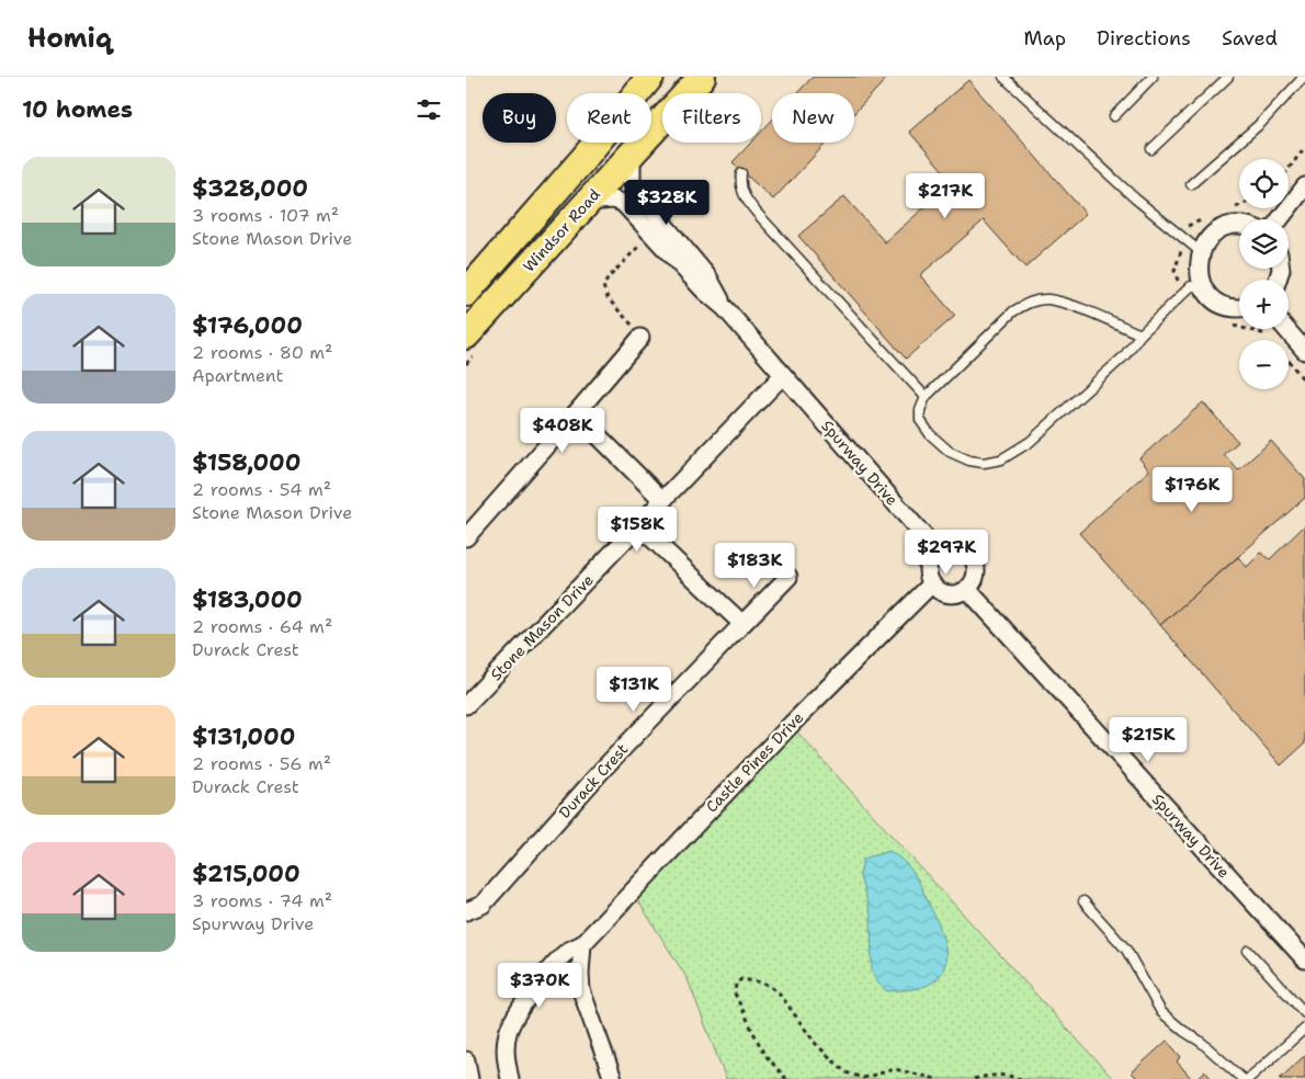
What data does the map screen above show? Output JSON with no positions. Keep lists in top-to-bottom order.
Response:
{
  "streets": {
    "main road": ["Windsor Road"],
    "street": [
      "Spurway Drive",
      "Stone Mason Drive",
      "Castle Pines Drive",
      "Durack Crest"
    ]
  },
  "crossings": [
    ["Spurway Drive", "Stone Mason Drive"],
    ["Spurway Drive", "Castle Pines Drive"]
  ],
  "page": {
    "header": "Homiq",
    "nav": ["Map", "Directions", "Saved"],
    "heading": "10 homes",
    "chip": [
      "Buy",
      "Rent",
      "Filters",
      "New"
    ],
    "list": [
      {
        "name": "$328,000",
        "note": "3 rooms · 107 m² · Stone Mason Drive"
      },
      {
        "name": "$176,000",
        "note": "2 rooms · 80 m² · Apartment"
      },
      {
        "name": "$158,000",
        "note": "2 rooms · 54 m² · Stone Mason Drive"
      },
      {
        "name": "$183,000",
        "note": "2 rooms · 64 m² · Durack Crest"
      },
      {
        "name": "$131,000",
        "note": "2 rooms · 56 m² · Durack Crest"
      },
      {
        "name": "$215,000",
        "note": "3 rooms · 74 m² · Spurway Drive"
      }
    ],
    "map_buttons": ["+", "−"],
    "price": [
      "$217K",
      "$328K",
      "$408K",
      "$176K",
      "$158K",
      "$297K",
      "$183K",
      "$131K",
      "$215K",
      "$370K"
    ]
  }
}
